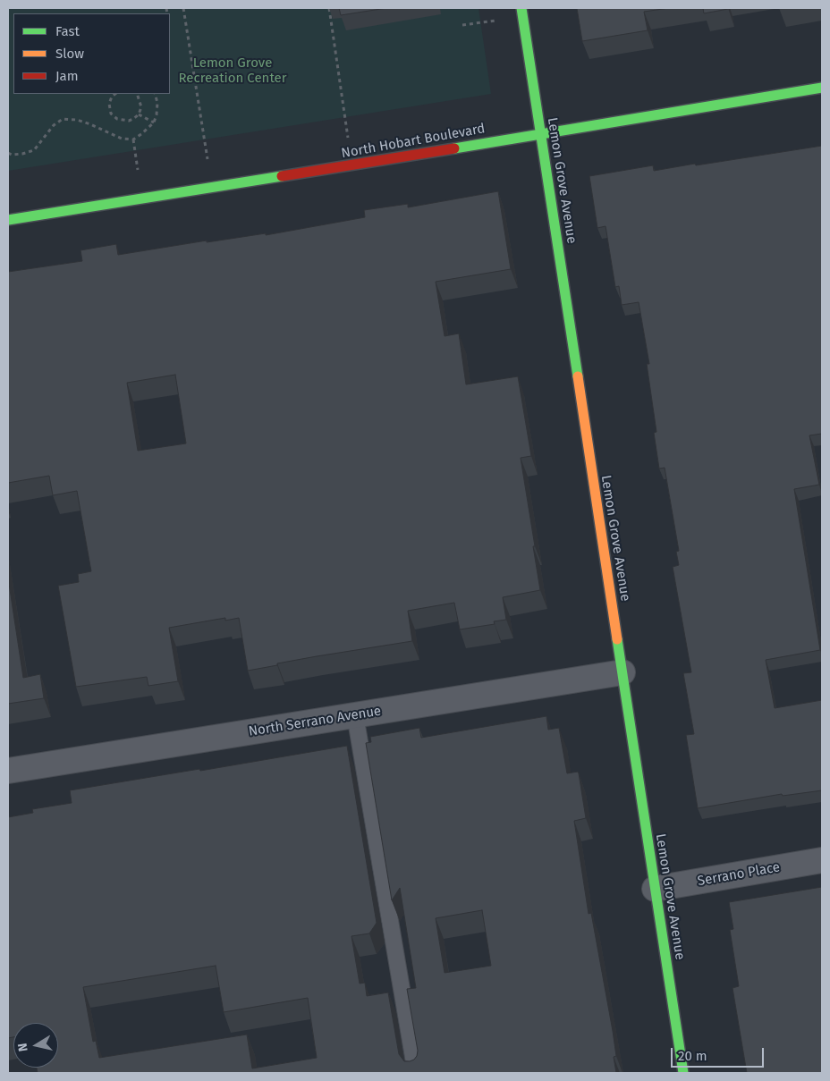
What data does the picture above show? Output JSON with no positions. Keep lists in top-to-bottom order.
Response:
{
  "streets": {
    "street": [
      "North Hobart Boulevard",
      "Lemon Grove Avenue",
      "North Serrano Avenue",
      "Serrano Place"
    ]
  },
  "crossings": [
    ["North Hobart Boulevard", "Lemon Grove Avenue"],
    ["Lemon Grove Avenue", "North Serrano Avenue"],
    ["Lemon Grove Avenue", "Serrano Place"]
  ],
  "parks": ["Lemon Grove Recreation Center"],
  "legend": ["Fast", "Slow", "Jam"],
  "scale_bar": "20 m",
  "north": "left"
}
